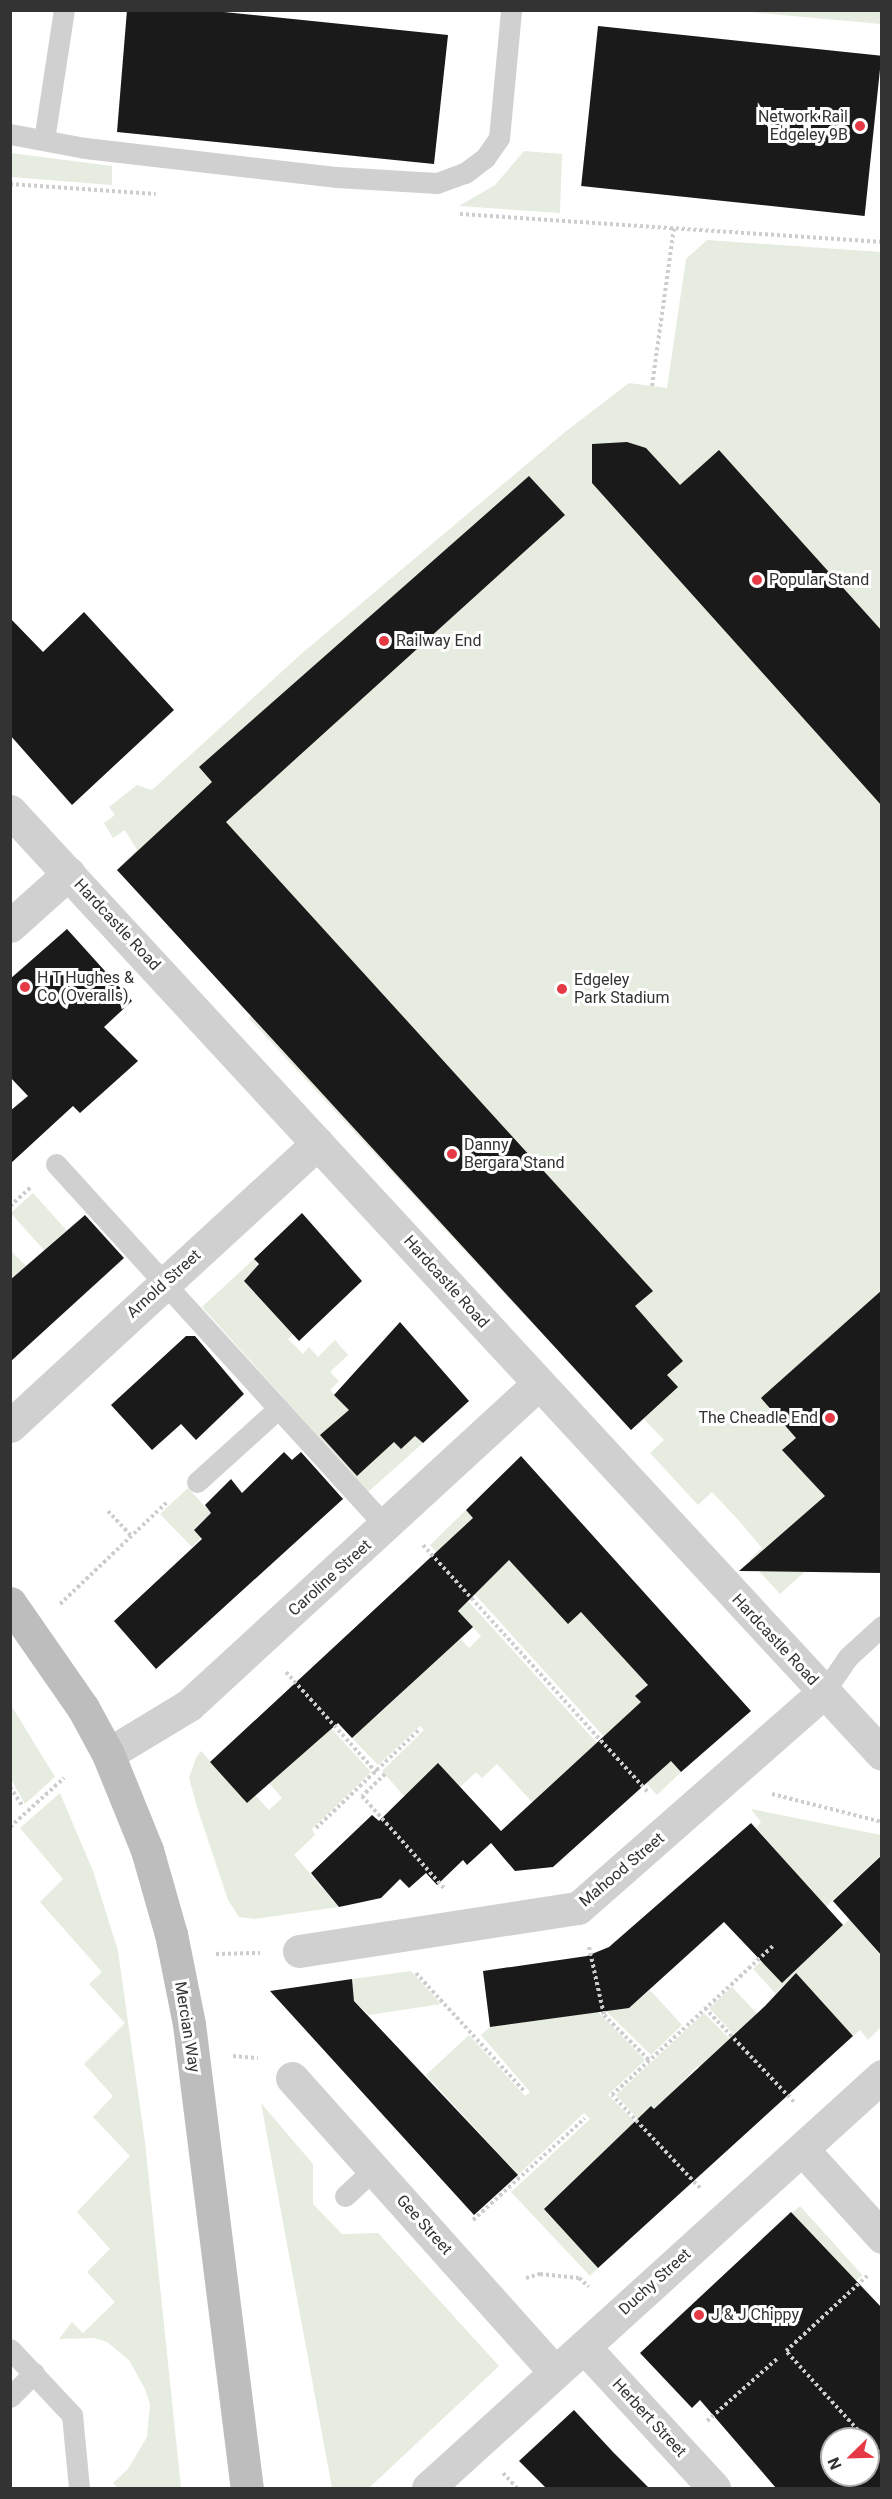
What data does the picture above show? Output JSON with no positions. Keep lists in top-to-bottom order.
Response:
{
  "streets": {
    "main road": ["Mercian Way"],
    "street": [
      "Hardcastle Road",
      "Arnold Street",
      "Caroline Street",
      "Mahood Street",
      "Gee Street",
      "Duchy Street",
      "Herbert Street"
    ]
  },
  "crossings": [
    ["Hardcastle Road", "Arnold Street"],
    ["Hardcastle Road", "Caroline Street"],
    ["Hardcastle Road", "Mahood Street"],
    ["Caroline Street", "Mercian Way"],
    ["Gee Street", "Duchy Street"],
    ["Duchy Street", "Herbert Street"]
  ],
  "places": [
    "Network Rail Edgeley 9B",
    "Popular Stand",
    "Railway End",
    "H T Hughes & Co (Overalls)",
    "Edgeley Park Stadium",
    "Danny Bergara Stand",
    "The Cheadle End",
    "J & J Chippy"
  ],
  "north": "bottom left"
}
